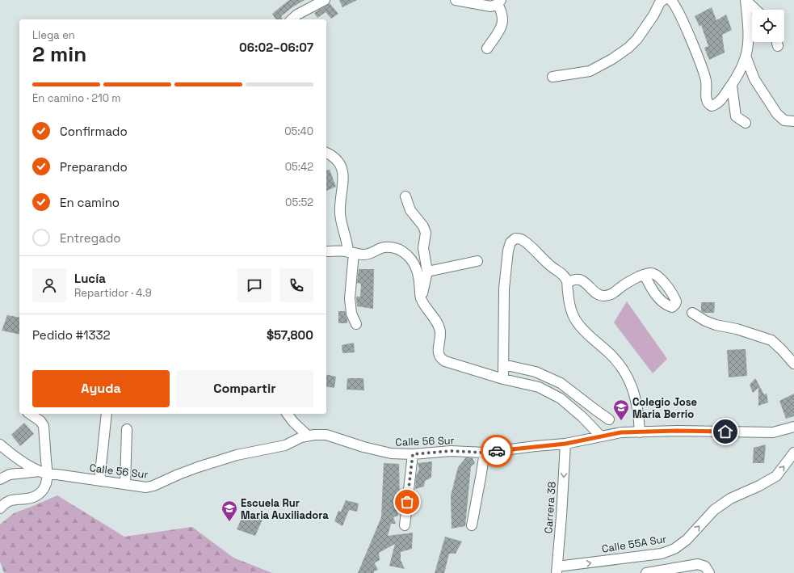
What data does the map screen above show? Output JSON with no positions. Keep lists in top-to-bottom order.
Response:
{
  "streets": {
    "street": ["Calle 56 Sur", "Carrera 38", "Calle 55A Sur"]
  },
  "crossings": [
    ["Calle 56 Sur", "Carrera 38"],
    ["Carrera 38", "Calle 55A Sur"]
  ],
  "one_way": ["Calle 55A Sur"],
  "places": {
    "school or university": ["Colegio Jose Maria Berrio", "Escuela Rur Maria Auxiliadora"]
  },
  "page": {
    "heading": ["2 min", "Llega en", "06:02–06:07"],
    "panel": [
      "Lucía",
      "Repartidor · 4.9",
      "Pedido #1332",
      "$57,800"
    ],
    "bar": "En camino · 210 m",
    "list": [
      ["Confirmado", "05:40"],
      ["Preparando", "05:42"],
      ["En camino", "05:52"],
      "Entregado"
    ],
    "buttons": ["Ayuda", "Compartir"]
  }
}
